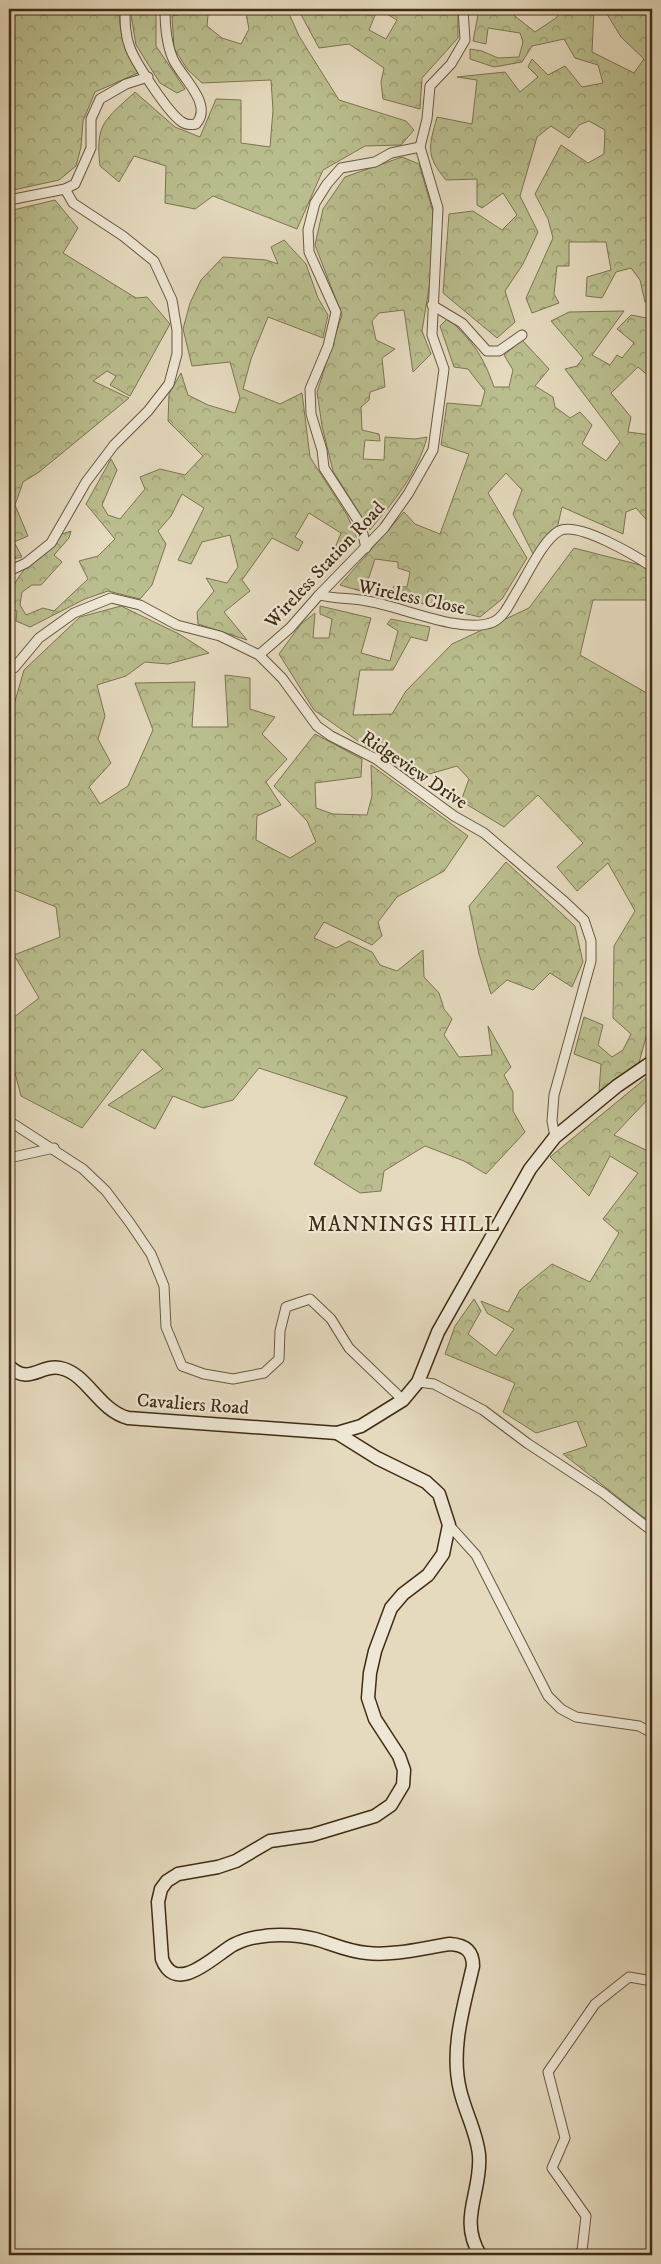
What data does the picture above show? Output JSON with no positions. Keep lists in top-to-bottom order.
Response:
{
  "streets": {
    "street": [
      "Wireless Station Road",
      "Wireless Close",
      "Ridgeview Drive",
      "Cavaliers Road"
    ]
  },
  "crossings": [
    ["Wireless Station Road", "Wireless Close"],
    ["Wireless Station Road", "Ridgeview Drive"]
  ],
  "districts": ["MANNINGS HILL"]
}
